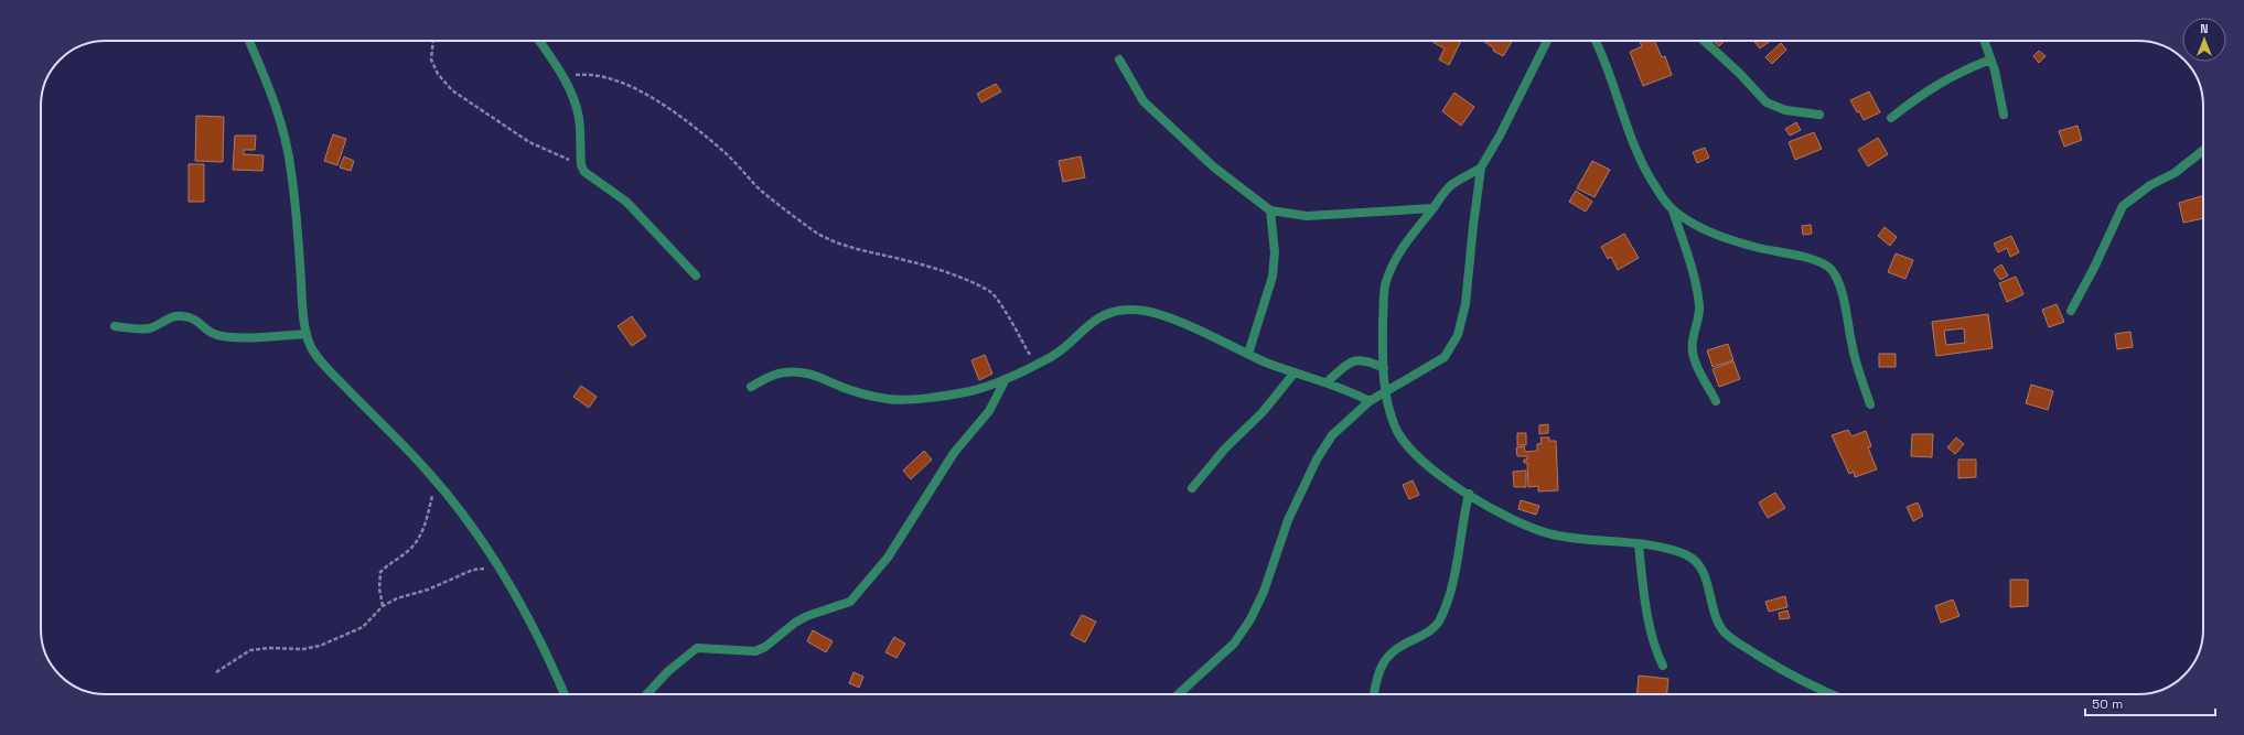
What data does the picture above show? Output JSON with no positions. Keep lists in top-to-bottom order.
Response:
{
  "scale_bar": "50 m",
  "north": "top"
}
